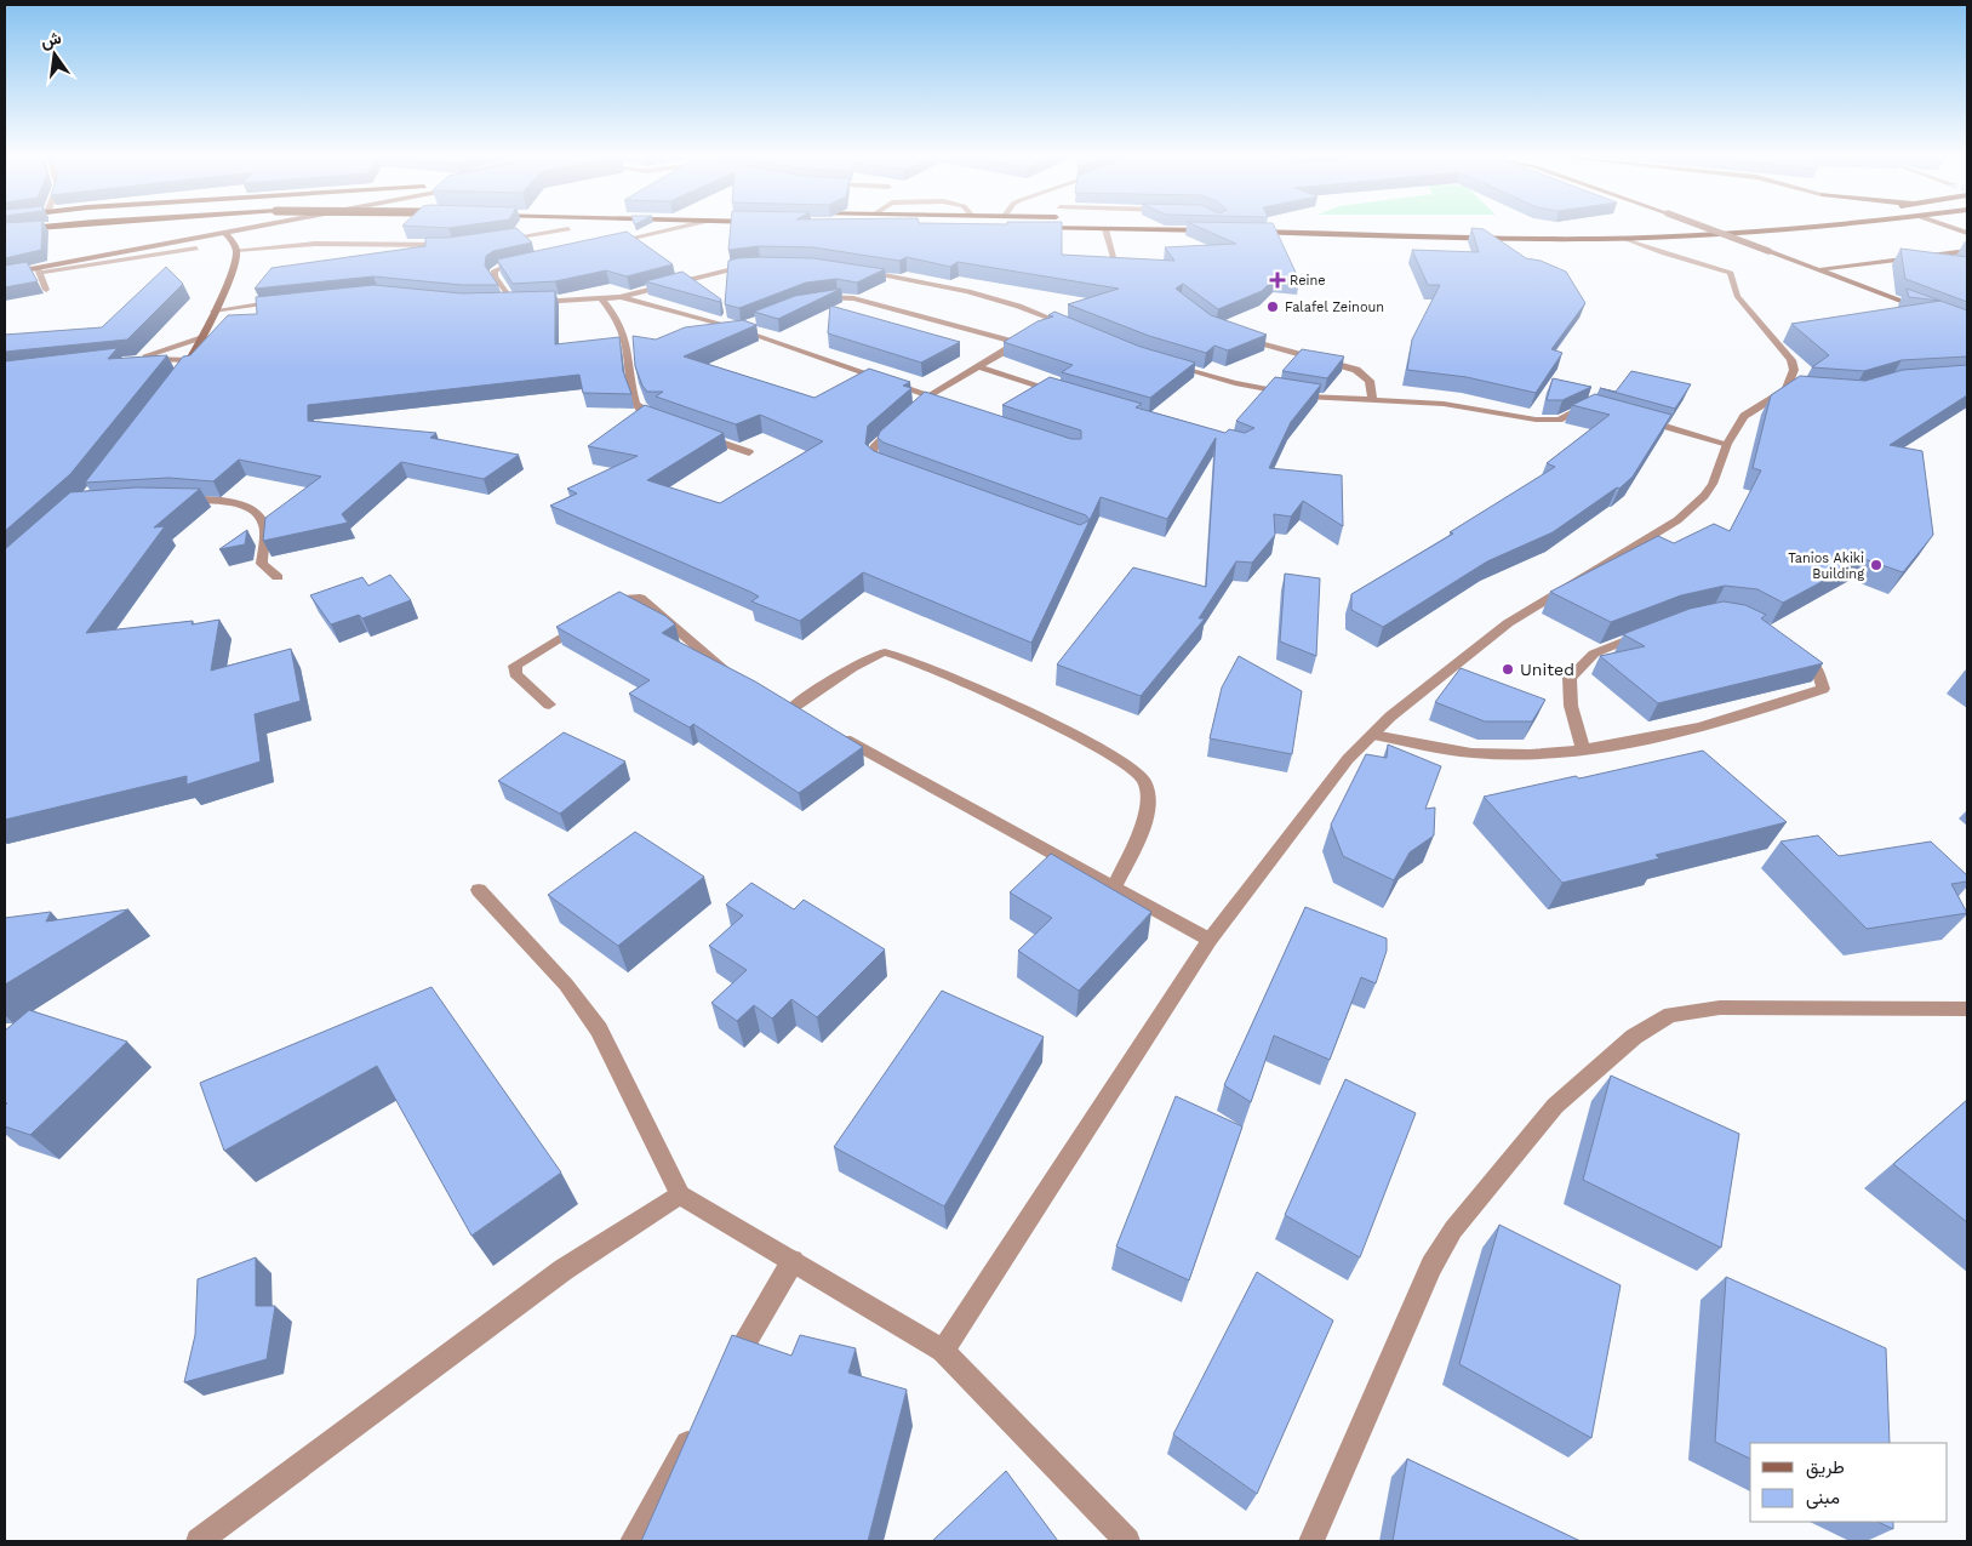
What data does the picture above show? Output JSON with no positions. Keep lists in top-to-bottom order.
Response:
{
  "places": {
    "health": ["Reine"],
    "other": ["Falafel Zeinoun", "Tanios Akiki Building", "United"]
  },
  "legend": ["طريق", "مبنى"],
  "north": "top"
}
